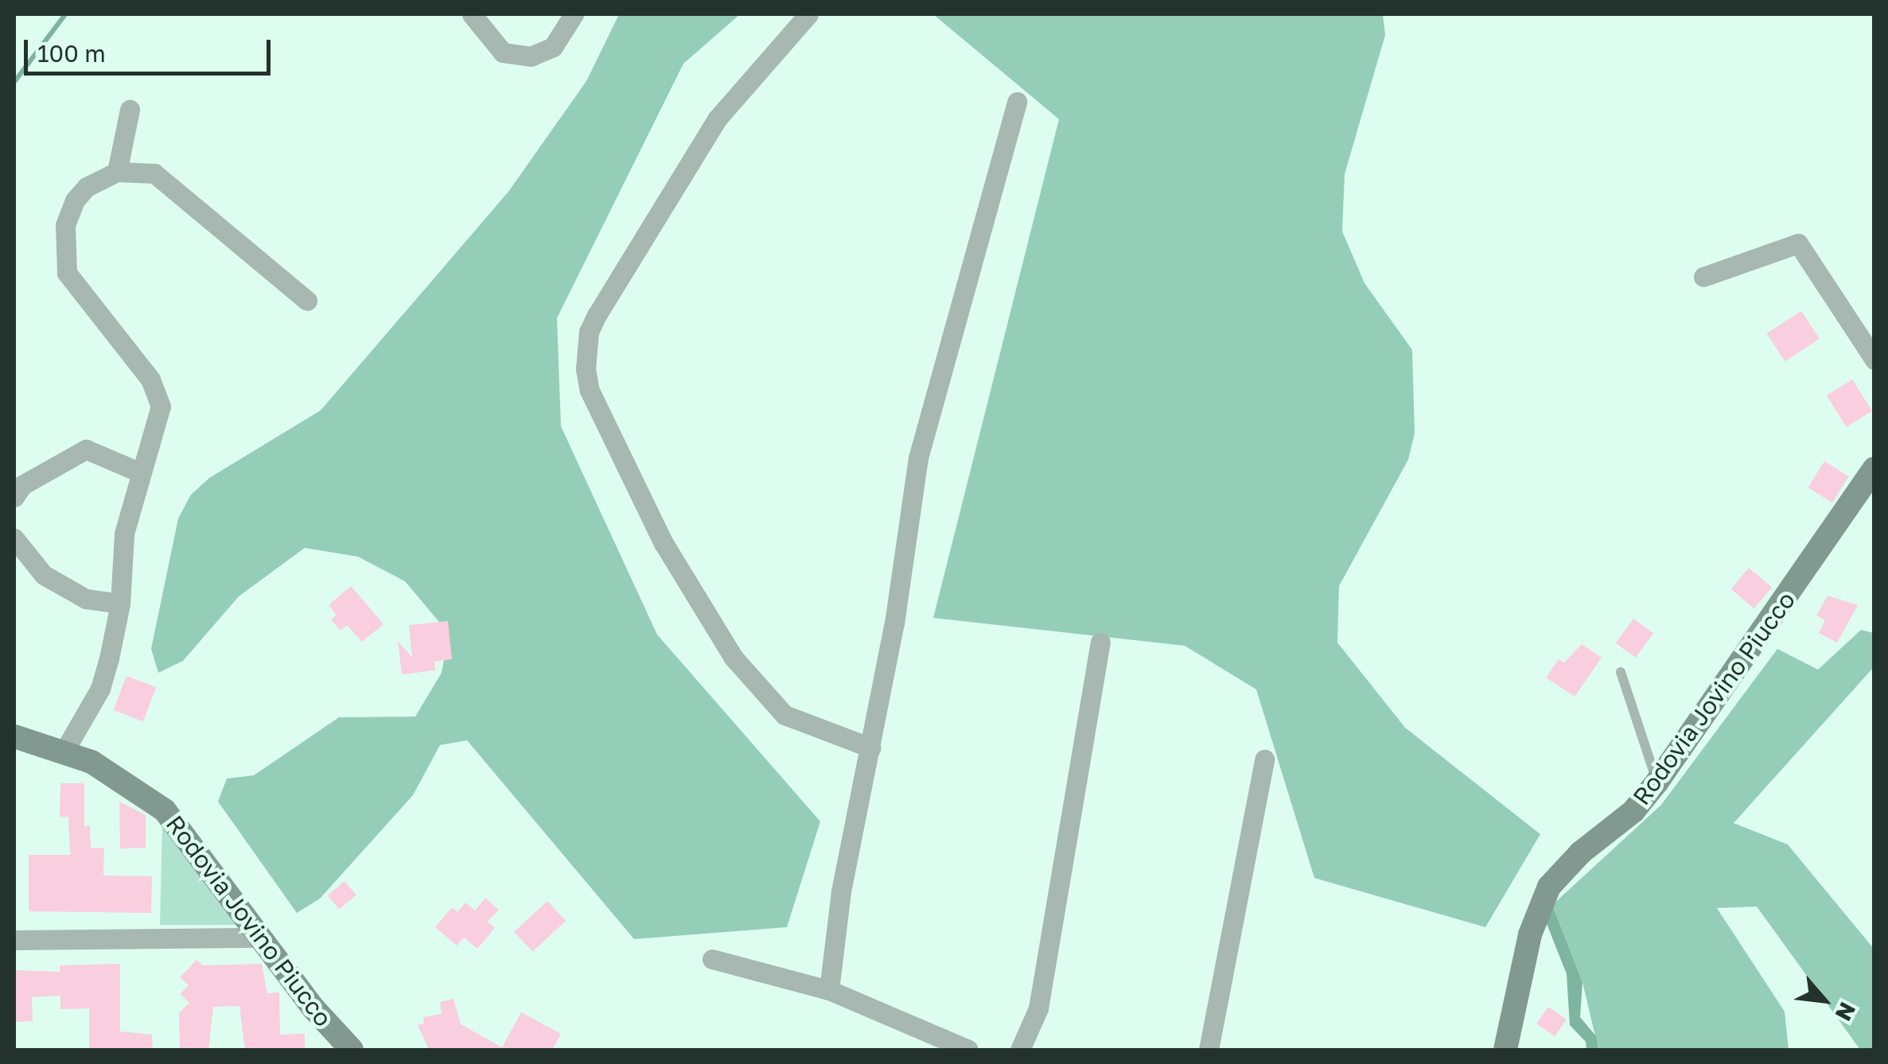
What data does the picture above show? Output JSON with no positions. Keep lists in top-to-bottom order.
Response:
{
  "streets": {
    "main road": ["Rodovia Jovino Piucco"]
  },
  "scale_bar": "100 m",
  "north": "bottom right"
}
